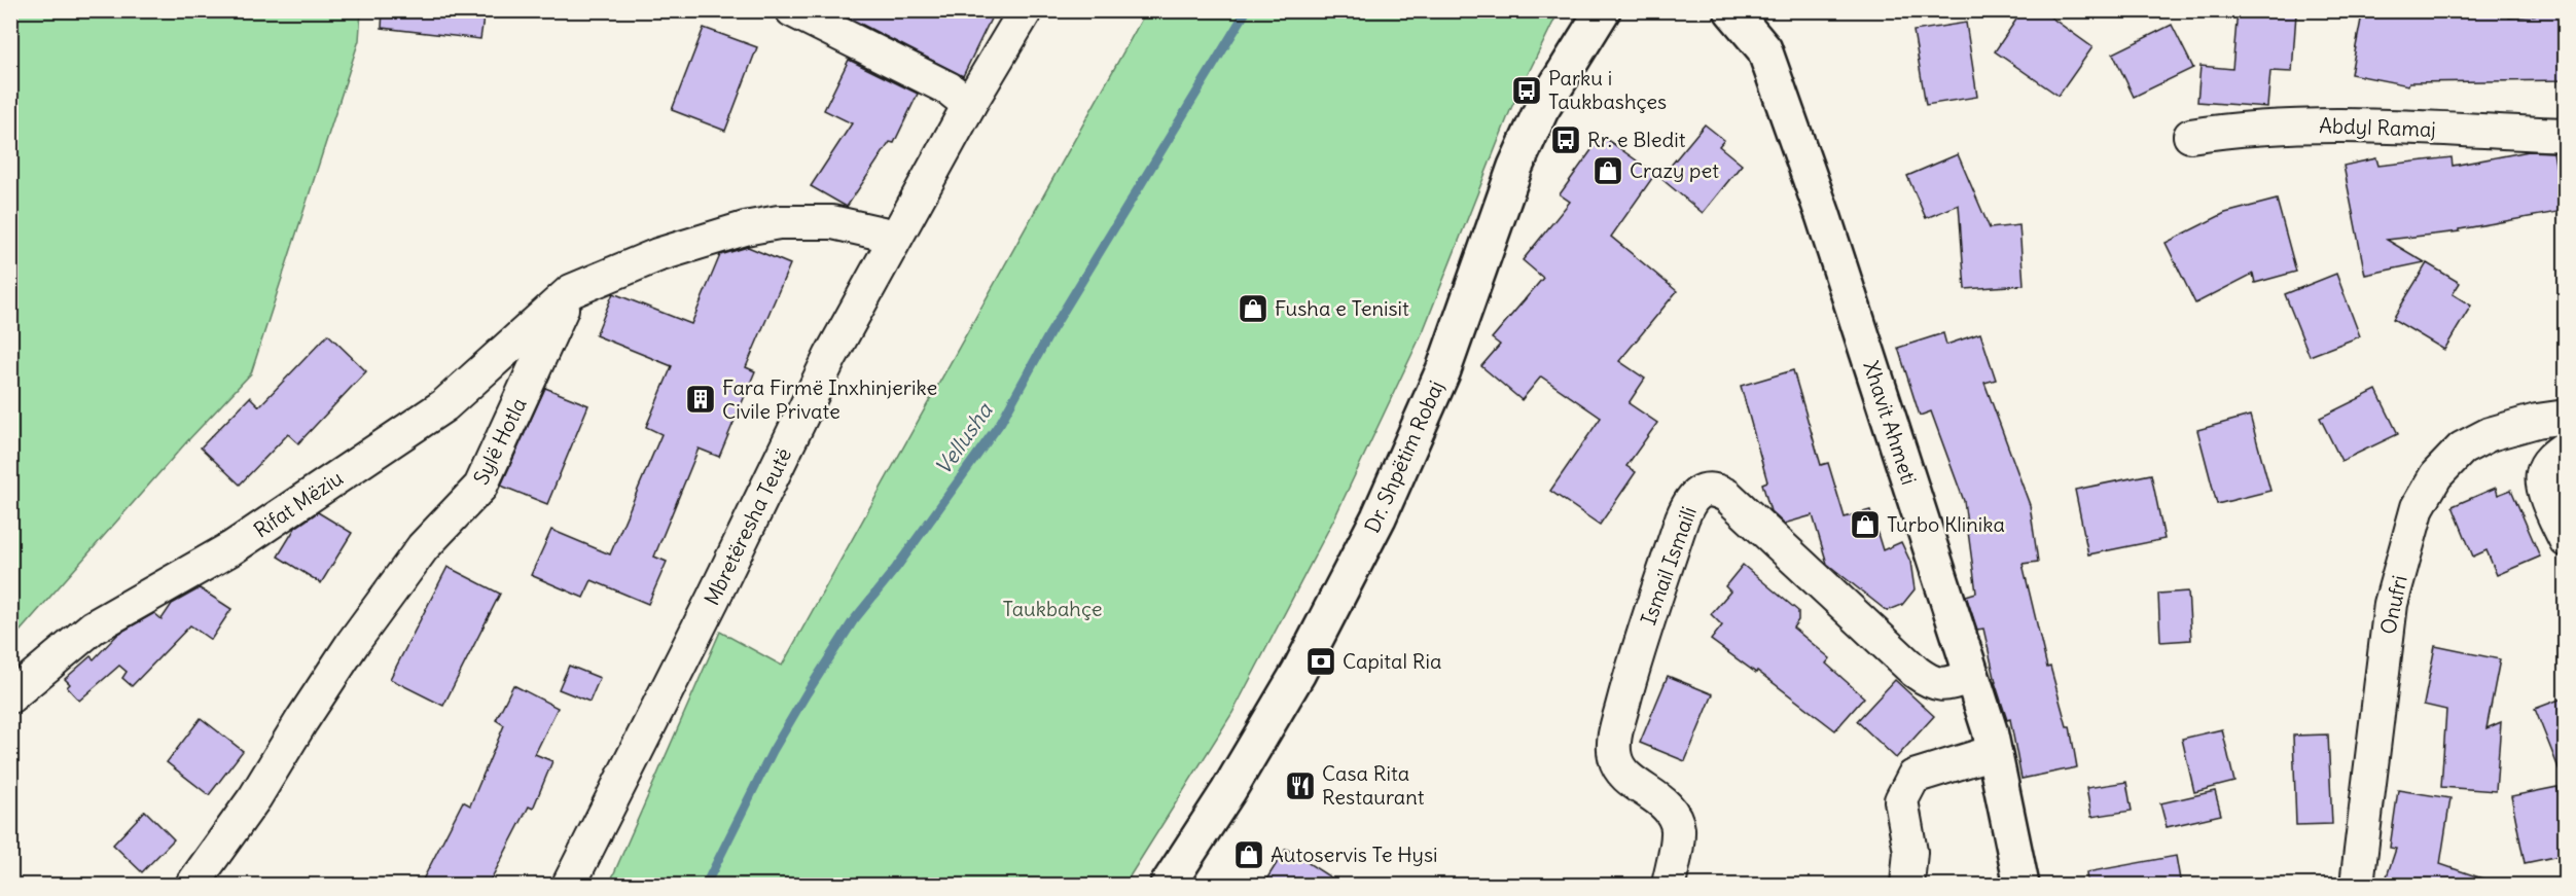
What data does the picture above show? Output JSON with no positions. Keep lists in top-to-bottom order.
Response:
{
  "streets": {
    "street": [
      "Abdyl Ramaj",
      "Xhavit Ahmeti",
      "Sylë Hotla",
      "Dr. Shpëtim Robaj",
      "Rifat Mëziu",
      "Mbretëresha Teutë",
      "Ismail Ismaili",
      "Onufri"
    ]
  },
  "crossings": [
    ["Xhavit Ahmeti", "Ismail Ismaili"],
    ["Sylë Hotla", "Rifat Mëziu"]
  ],
  "water": ["Vellusha"],
  "parks": ["Taukbahçe"],
  "places": {
    "bus stop": ["Parku i Taukbashçes", "Rr. e Bledit"],
    "shop": [
      "Crazy pet",
      "Fusha e Tenisit",
      "Turbo Klinika",
      "Autoservis Te Hysi"
    ],
    "building": ["Fara Firmë Inxhinjerike Civile Private"],
    "bank": ["Capital Ria"],
    "restaurant": ["Casa Rita Restaurant"]
  }
}
